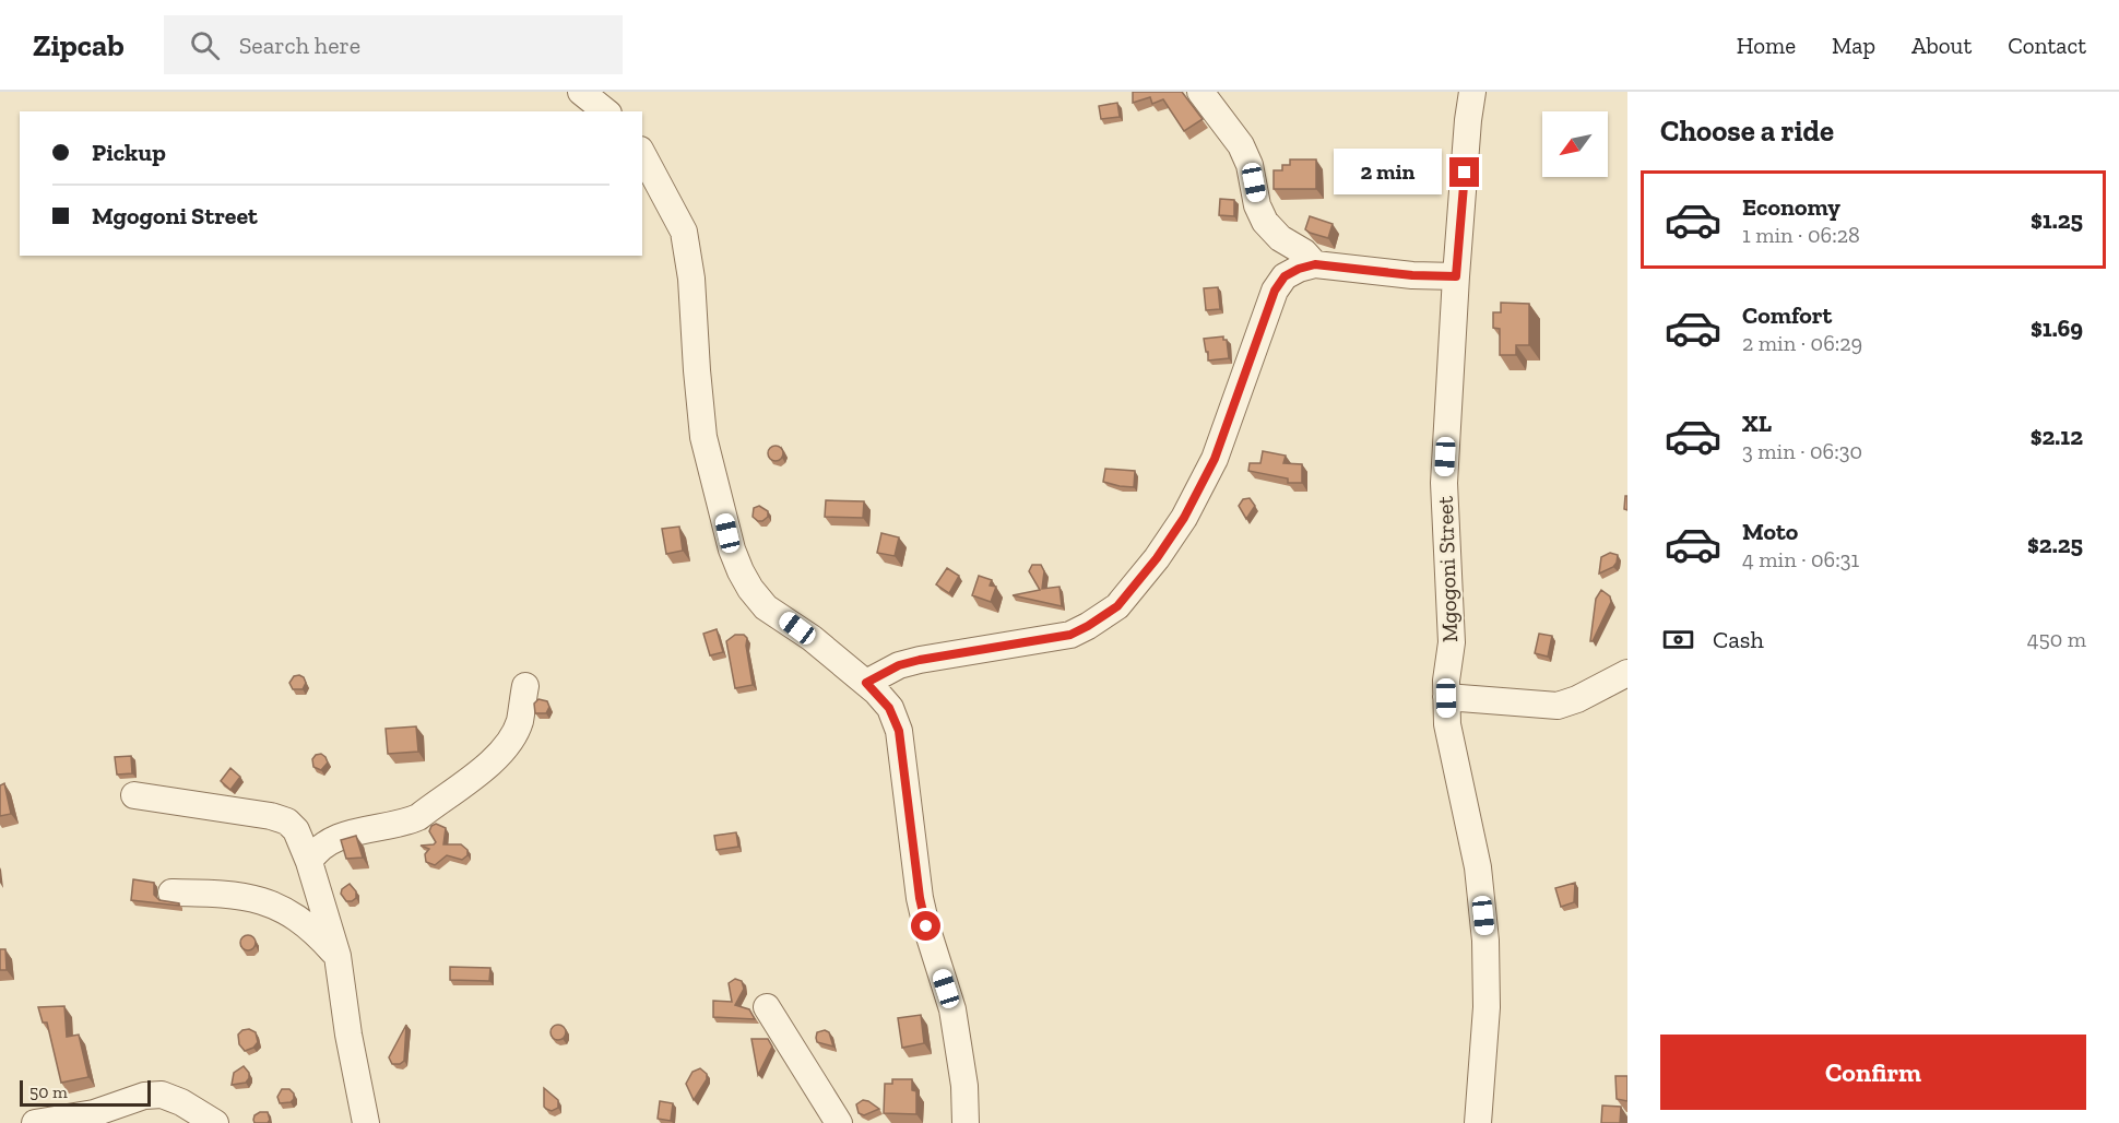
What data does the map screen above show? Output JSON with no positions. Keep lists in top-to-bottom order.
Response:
{
  "streets": {
    "street": ["Mgogoni Street"]
  },
  "scale_bar": "50 m",
  "north": "bottom left",
  "page": {
    "header": "Zipcab",
    "search": "Search here",
    "nav": [
      "Home",
      "Map",
      "About",
      "Contact"
    ],
    "heading": "Choose a ride",
    "banner": ["Pickup", "Mgogoni Street"],
    "bubble": "2 min",
    "list": [
      {
        "name": "Economy",
        "note": "1 min · 06:28",
        "value": "$1.25"
      },
      {
        "name": "Comfort",
        "note": "2 min · 06:29",
        "value": "$1.69"
      },
      {
        "name": "XL",
        "note": "3 min · 06:30",
        "value": "$2.12"
      },
      {
        "name": "Moto",
        "note": "4 min · 06:31",
        "value": "$2.25"
      }
    ],
    "pay": ["Cash", "450 m"],
    "buttons": "Confirm",
    "scale": "50 m"
  }
}
